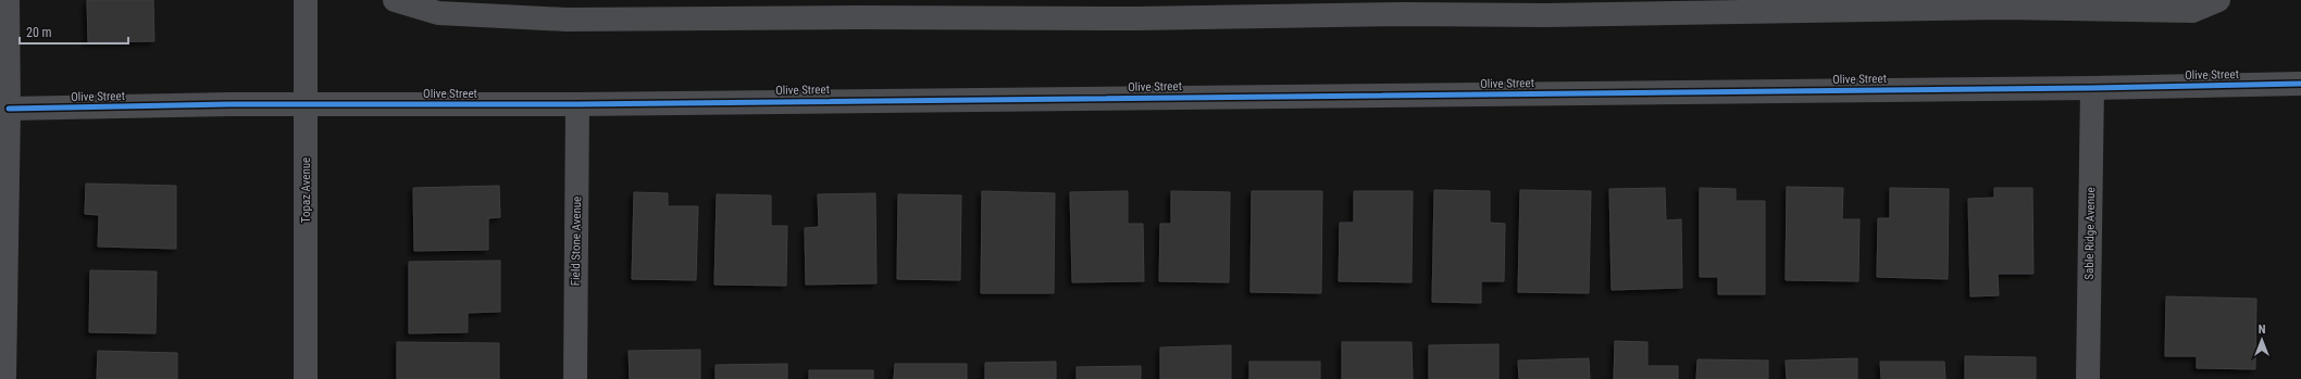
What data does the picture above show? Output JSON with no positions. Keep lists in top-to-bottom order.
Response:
{
  "streets": {
    "street": [
      "Olive Street",
      "Topaz Avenue",
      "Sable Ridge Avenue",
      "Field Stone Avenue"
    ]
  },
  "crossings": [
    ["Olive Street", "Topaz Avenue"],
    ["Olive Street", "Sable Ridge Avenue"],
    ["Olive Street", "Field Stone Avenue"]
  ],
  "scale_bar": "20 m",
  "north": "top"
}
